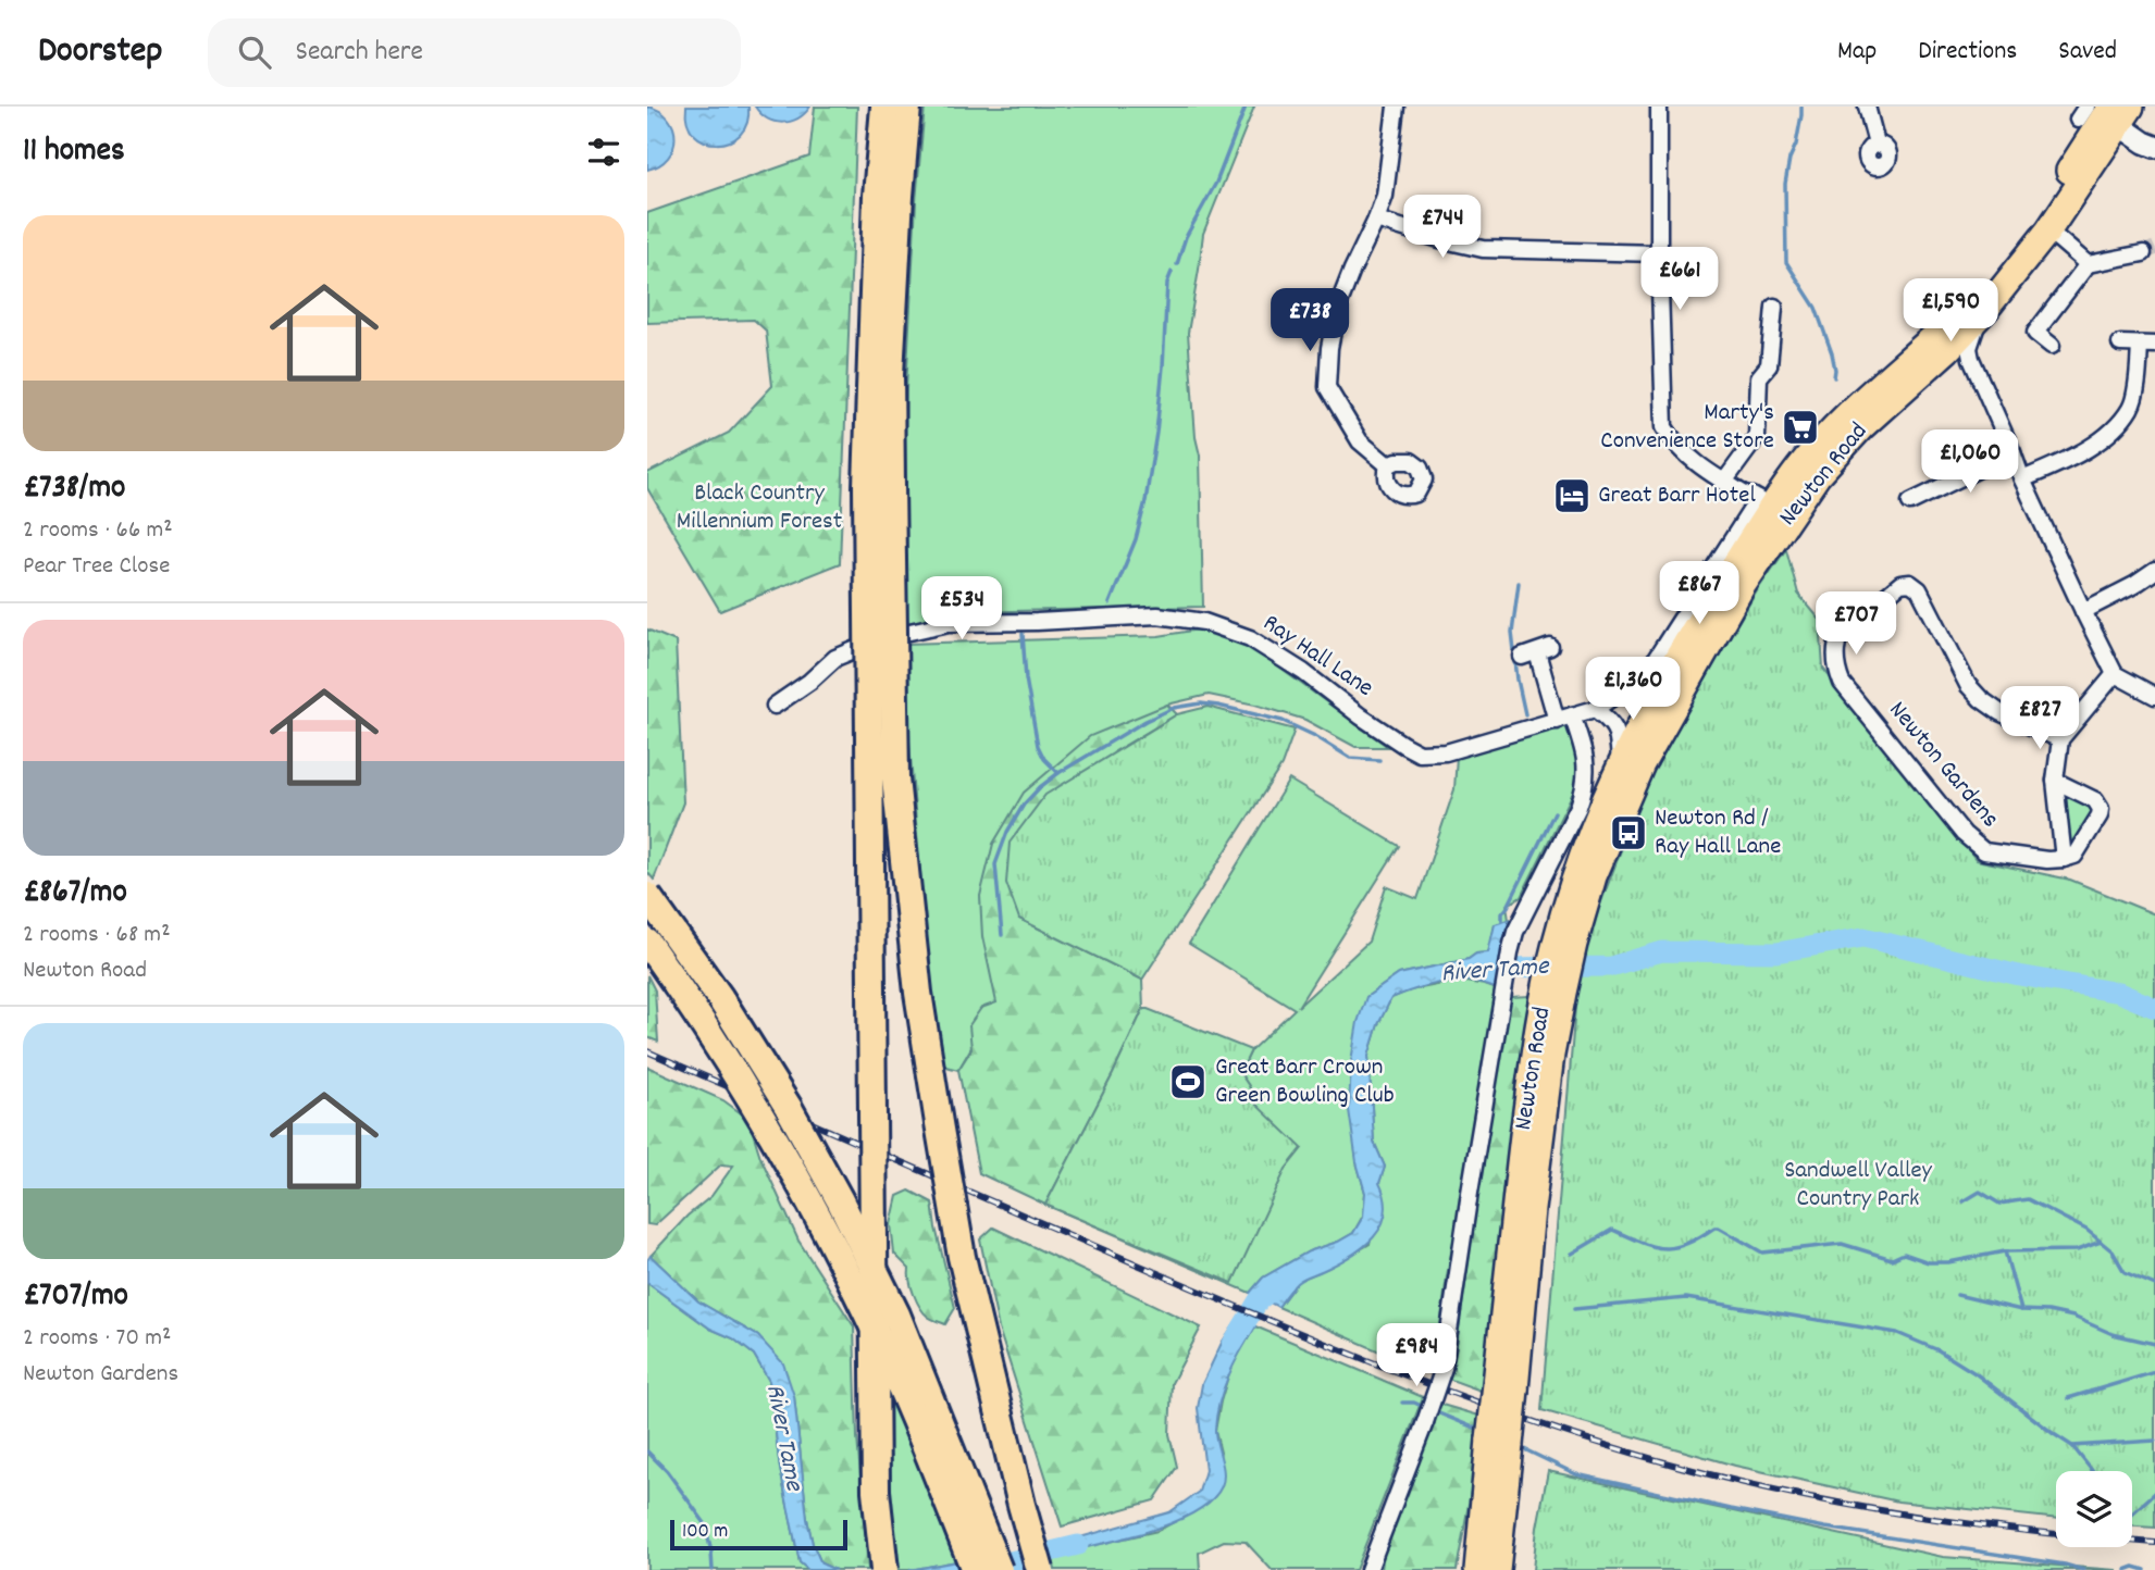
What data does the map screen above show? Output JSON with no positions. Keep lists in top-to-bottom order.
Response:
{
  "streets": {
    "highway": ["Newton Road"],
    "street": ["Ray Hall Lane", "Newton Gardens"]
  },
  "crossings": [
    ["Newton Road", "Ray Hall Lane"]
  ],
  "water": ["River Tame"],
  "parks": ["Black Country Millennium Forest", "Sandwell Valley Country Park"],
  "places": {
    "supermarket": ["Marty's Convenience Store"],
    "hotel": ["Great Barr Hotel"],
    "bus stop": ["Newton Rd / Ray Hall Lane"],
    "sports": ["Great Barr Crown Green Bowling Club"]
  },
  "scale_bar": "100 m",
  "page": {
    "header": "Doorstep",
    "search": "Search here",
    "nav": ["Map", "Directions", "Saved"],
    "heading": "11 homes",
    "price": [
      "£744",
      "£661",
      "£1,590",
      "£738",
      "£1,060",
      "£867",
      "£534",
      "£707",
      "£1,360",
      "£827",
      "£984"
    ],
    "list": [
      {
        "name": "£738/mo",
        "note": "2 rooms · 66 m² · Pear Tree Close"
      },
      {
        "name": "£867/mo",
        "note": "2 rooms · 68 m² · Newton Road"
      },
      {
        "name": "£707/mo",
        "note": "2 rooms · 70 m² · Newton Gardens"
      }
    ],
    "scale": "100 m"
  }
}
